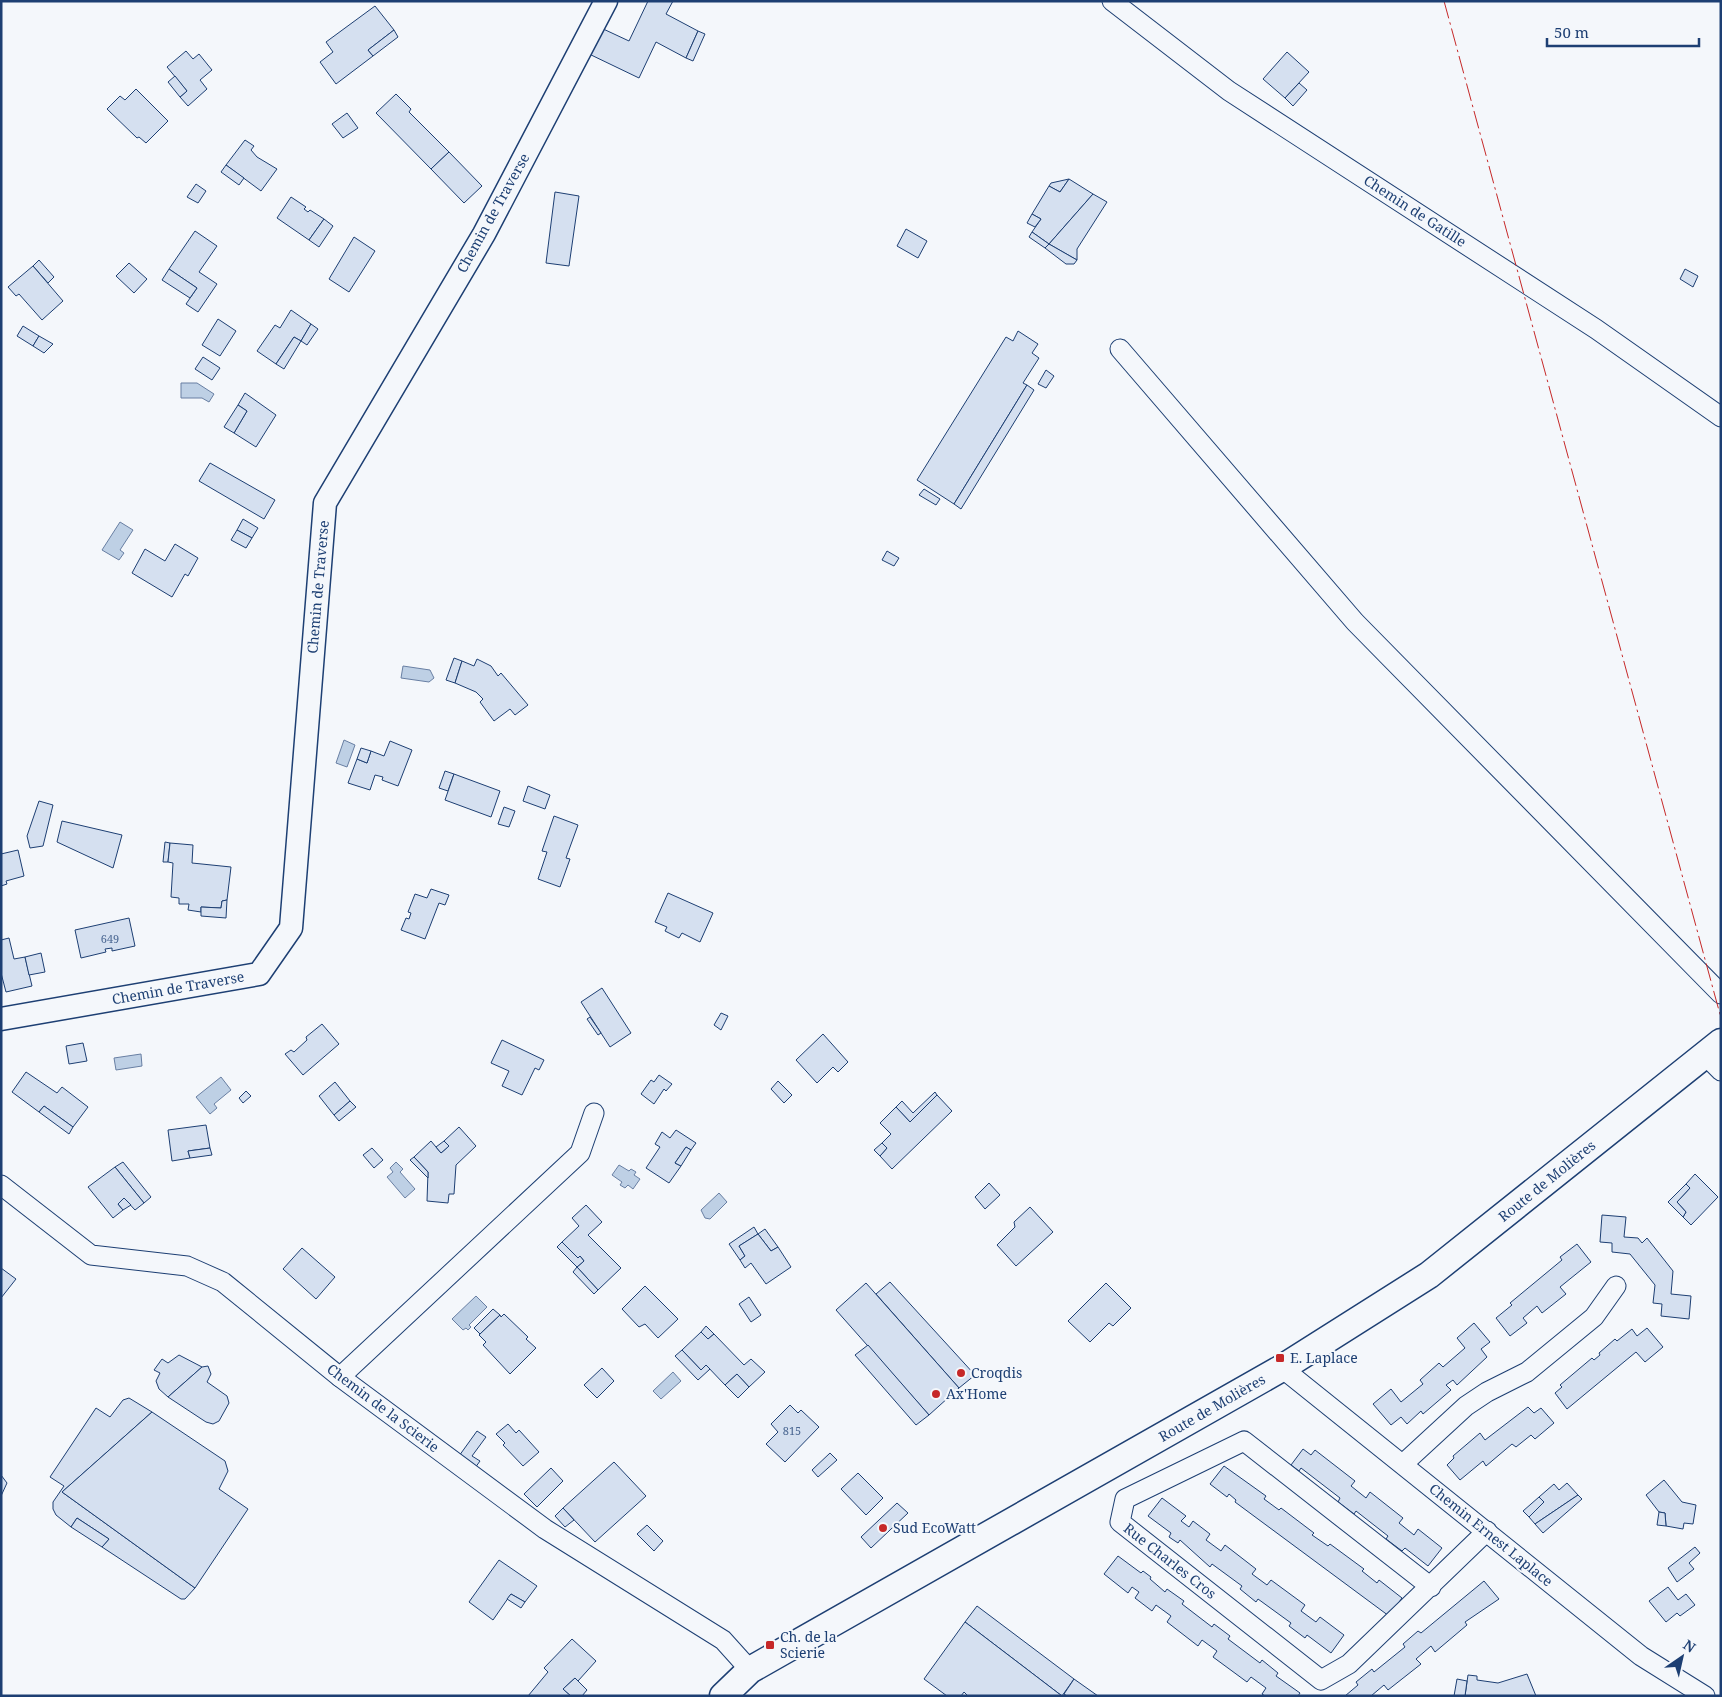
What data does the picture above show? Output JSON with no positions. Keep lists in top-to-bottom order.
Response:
{
  "streets": {
    "main road": ["Route de Molières"],
    "street": [
      "Chemin de Gatille",
      "Chemin de Traverse",
      "Chemin de la Scierie",
      "Chemin Ernest Laplace",
      "Rue Charles Cros"
    ]
  },
  "crossings": [
    ["Route de Molières", "Chemin de la Scierie"],
    ["Route de Molières", "Chemin Ernest Laplace"],
    ["Chemin Ernest Laplace", "Rue Charles Cros"]
  ],
  "places": {
    "transit": ["E. Laplace", "Ch. de la Scierie"],
    "other": ["Croqdis", "Ax'Home", "Sud EcoWatt"]
  },
  "house_numbers": ["649", "815"],
  "scale_bar": "50 m",
  "north": "top right"
}
